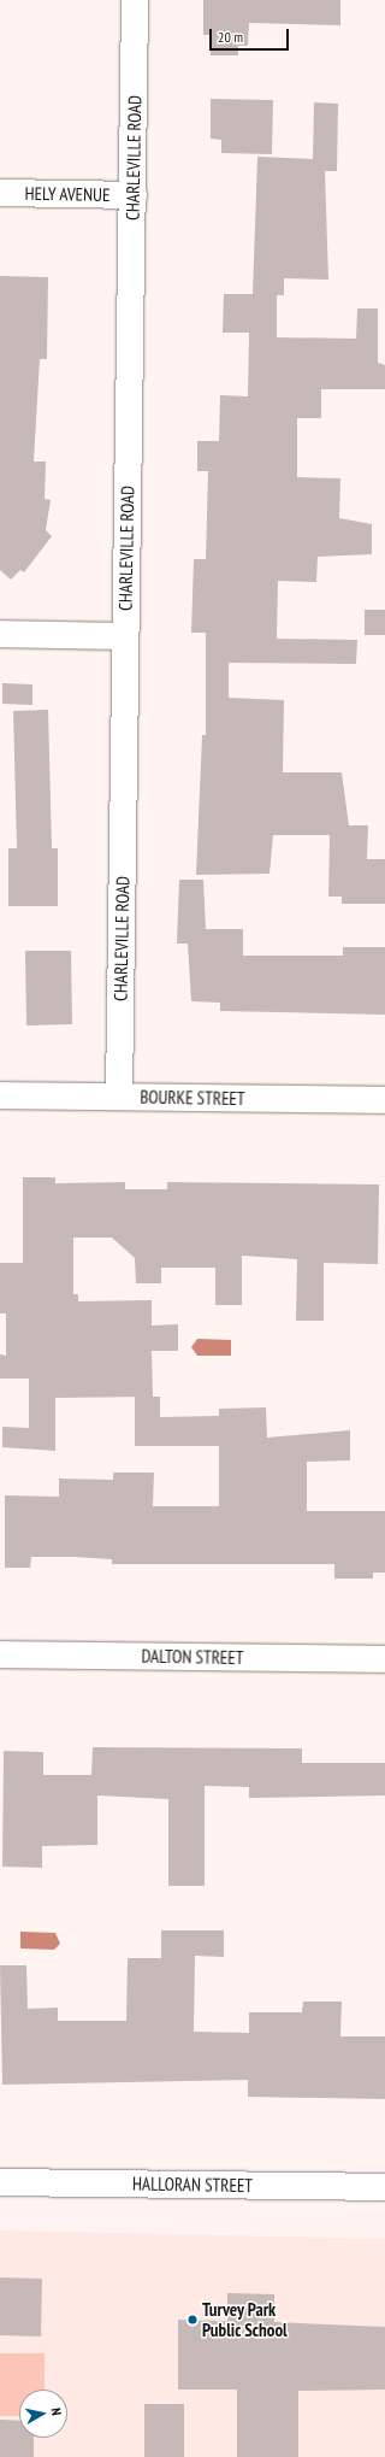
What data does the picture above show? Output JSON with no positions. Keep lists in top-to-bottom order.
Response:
{
  "streets": {
    "street": [
      "CHARLEVILLE ROAD",
      "HELY AVENUE",
      "BOURKE STREET",
      "DALTON STREET",
      "HALLORAN STREET"
    ]
  },
  "crossings": [
    ["CHARLEVILLE ROAD", "HELY AVENUE"],
    ["CHARLEVILLE ROAD", "BOURKE STREET"]
  ],
  "places": ["Turvey Park Public School"],
  "scale_bar": "20 m",
  "north": "right"
}
